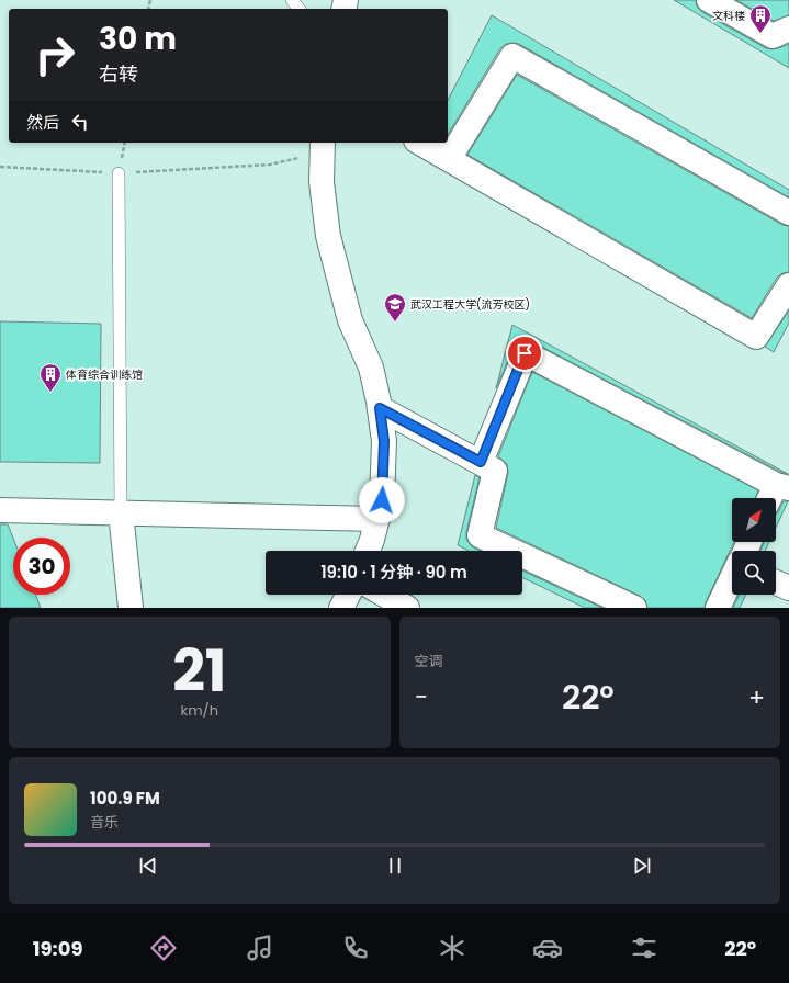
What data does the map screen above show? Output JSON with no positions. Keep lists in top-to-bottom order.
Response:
{
  "places": {
    "building": ["文科楼", "体育综合训练馆"],
    "school or university": ["武汉工程大学(流芳校区)"]
  },
  "north": "top right",
  "page": {
    "turn": ["30 m", "右转"],
    "then": "然后",
    "limit": "30",
    "trip": "19:10 · 1 分钟 · 90 m",
    "tile": [
      ["21", "km/h"],
      "空调"
    ],
    "heat": ["−", "22°", "+"],
    "song": ["100.9 FM", "音乐"],
    "tabs": ["19:09", "22°"]
  }
}
